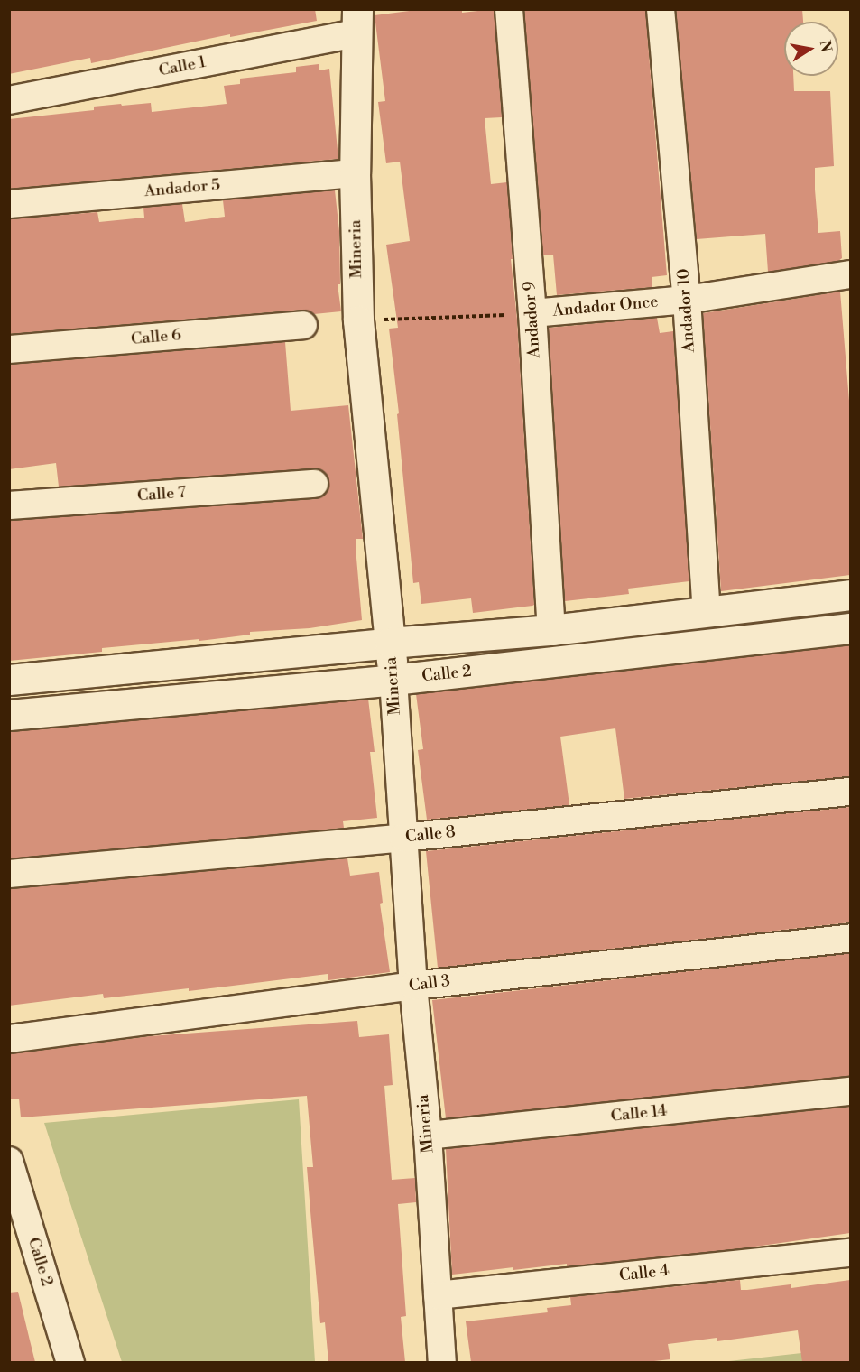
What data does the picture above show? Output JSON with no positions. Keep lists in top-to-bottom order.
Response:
{
  "streets": {
    "street": [
      "Calle 1",
      "Andador 5",
      "Mineria",
      "Andador Once",
      "Andador 10",
      "Andador 9",
      "Calle 6",
      "Calle 7",
      "Calle 2",
      "Calle 8",
      "Call 3",
      "Calle 14",
      "Calle 4"
    ]
  },
  "crossings": [
    ["Calle 1", "Mineria"],
    ["Andador 5", "Mineria"],
    ["Mineria", "Andador Once"],
    ["Mineria", "Calle 2"],
    ["Mineria", "Calle 8"],
    ["Mineria", "Call 3"],
    ["Mineria", "Calle 14"],
    ["Mineria", "Calle 4"],
    ["Andador Once", "Andador 10"],
    ["Andador Once", "Andador 9"]
  ],
  "north": "right"
}
